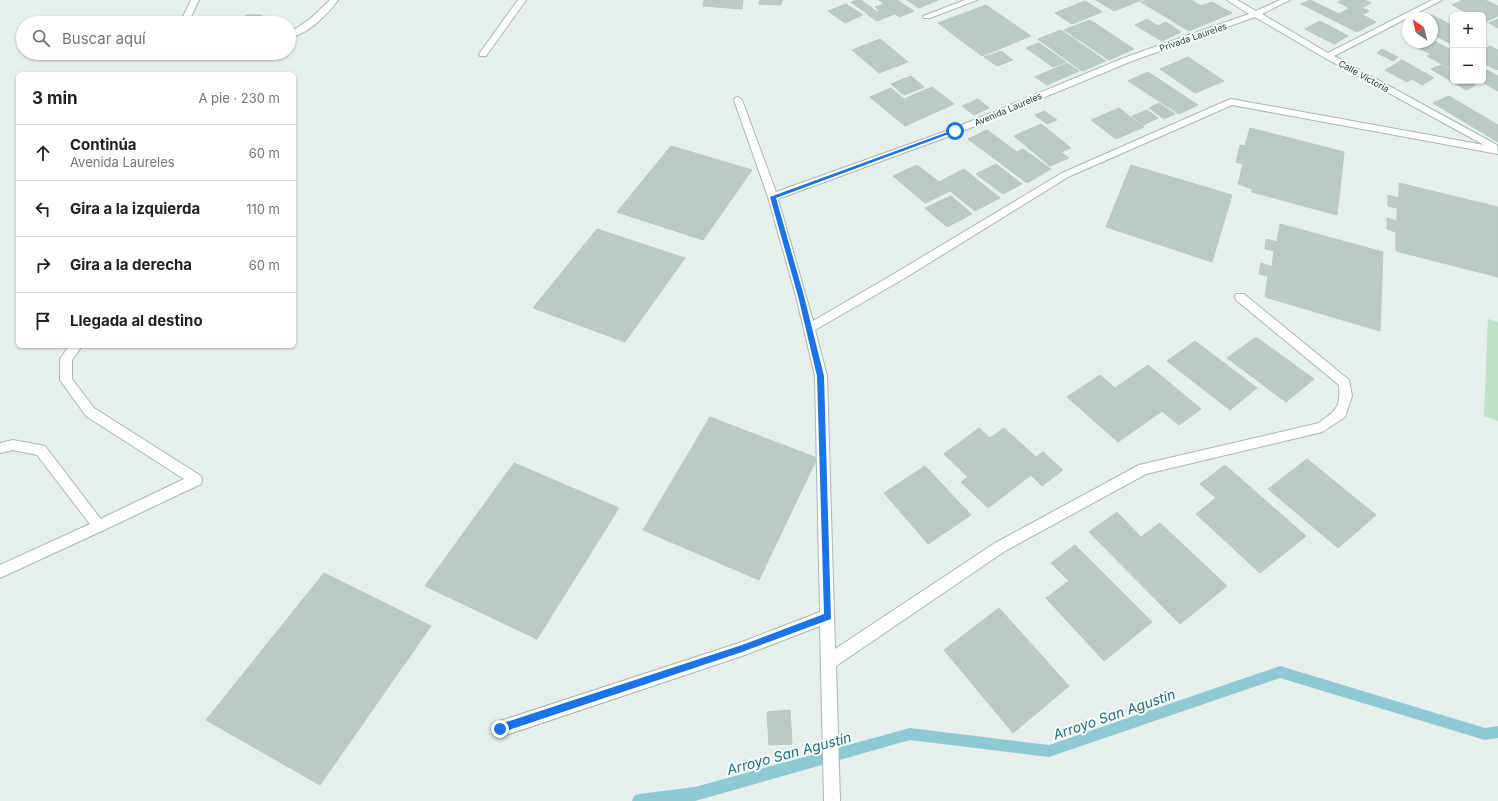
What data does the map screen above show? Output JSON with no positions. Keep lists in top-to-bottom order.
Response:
{
  "streets": {
    "street": ["Privada Laureles", "Calle Victoria", "Avenida Laureles"]
  },
  "crossings": [
    ["Privada Laureles", "Calle Victoria"],
    ["Privada Laureles", "Avenida Laureles"]
  ],
  "water": ["Arroyo San Agustín"],
  "north": "top left",
  "page": {
    "map_buttons": ["+", "−"],
    "search": "Buscar aquí",
    "heading": ["3 min", "A pie · 230 m"],
    "list": [
      ["Continúa", "Avenida Laureles", "60 m"],
      ["Gira a la izquierda", "110 m"],
      ["Gira a la derecha", "60 m"],
      "Llegada al destino"
    ]
  }
}
